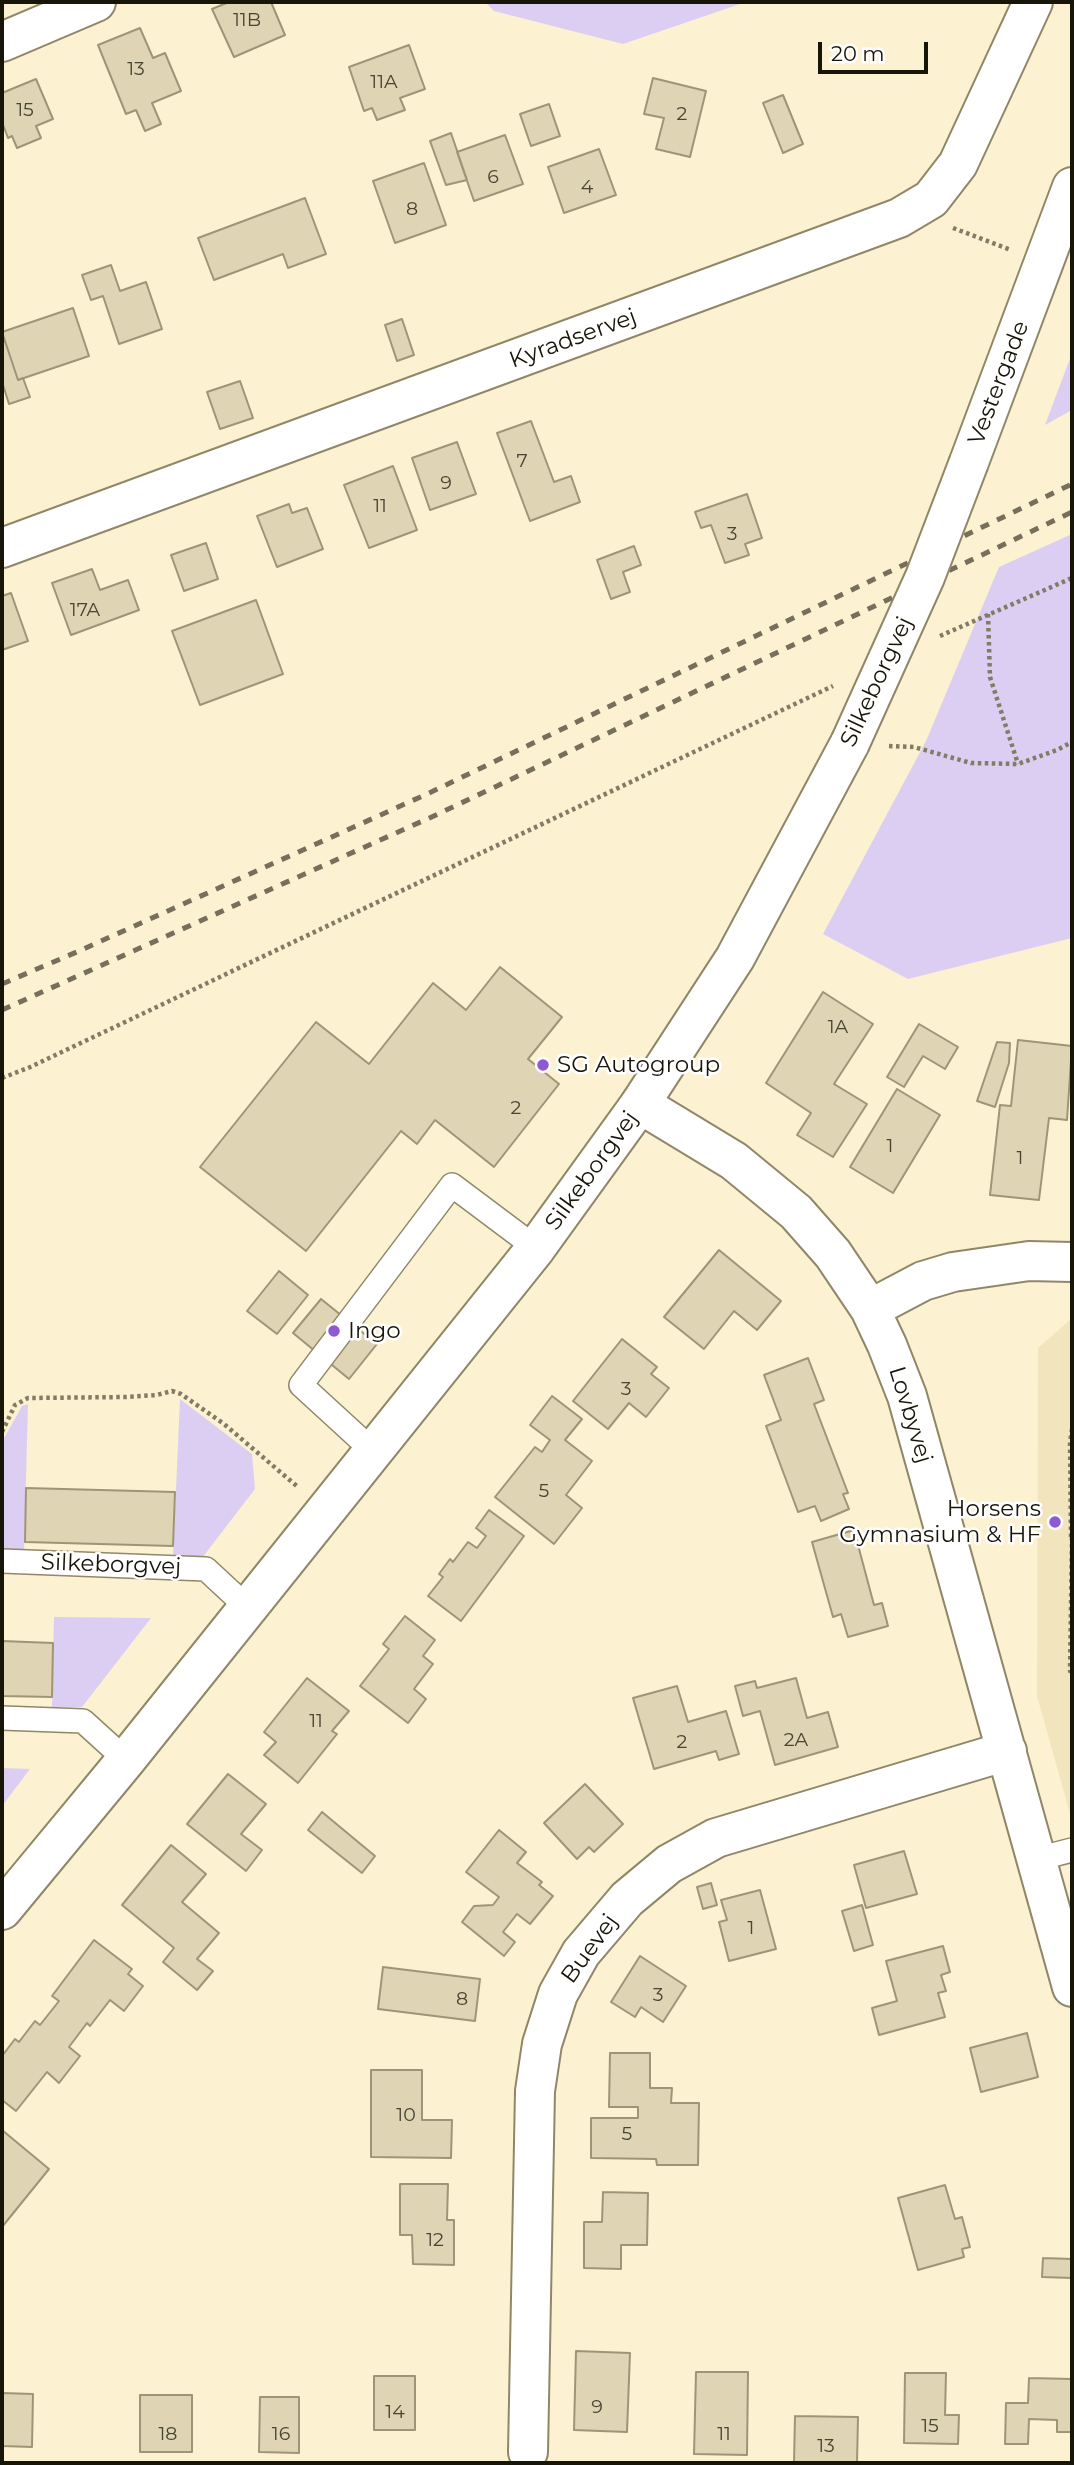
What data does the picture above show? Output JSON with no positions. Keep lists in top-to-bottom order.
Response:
{
  "streets": {
    "street": [
      "Kyradservej",
      "Vestergade",
      "Silkeborgvej",
      "Lovbyvej",
      "Buevej"
    ]
  },
  "crossings": [
    ["Vestergade", "Silkeborgvej"],
    ["Silkeborgvej", "Lovbyvej"],
    ["Lovbyvej", "Buevej"]
  ],
  "places": ["SG Autogroup", "Ingo", "Horsens Gymnasium & HF"],
  "house_numbers": [
    "11B",
    "13",
    "11A",
    "15",
    "2",
    "6",
    "4",
    "8",
    "7",
    "9",
    "11",
    "3",
    "17A",
    "1A",
    "2",
    "1",
    "1",
    "3",
    "5",
    "11",
    "2A",
    "2",
    "1",
    "3",
    "8",
    "10",
    "5",
    "12",
    "9",
    "14",
    "15",
    "18",
    "16",
    "11",
    "13"
  ],
  "scale_bar": "20 m"
}
